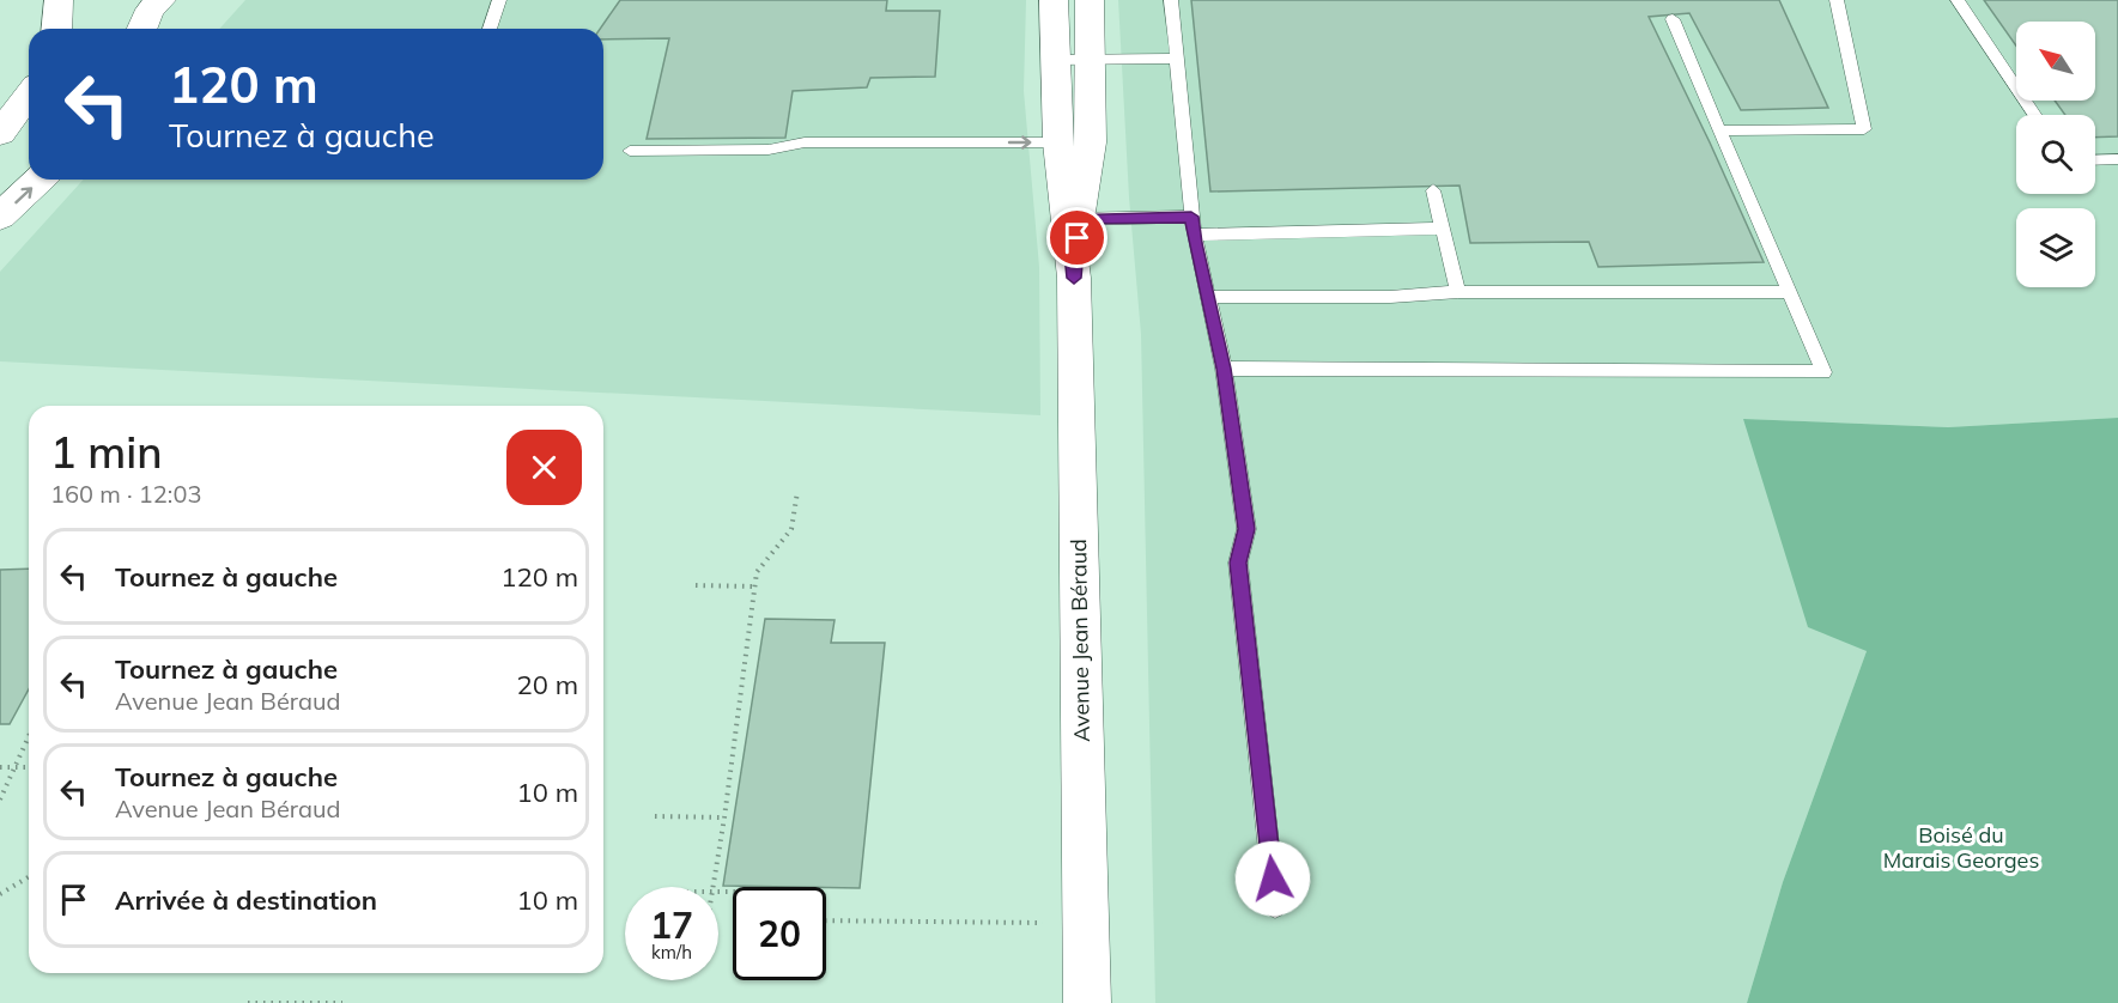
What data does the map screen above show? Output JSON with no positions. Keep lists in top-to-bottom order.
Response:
{
  "streets": {
    "street": ["Avenue Jean Béraud"]
  },
  "parks": ["Boisé du Marais Georges"],
  "north": "top left",
  "page": {
    "turn": ["120 m", "Tournez à gauche"],
    "heading": ["1 min", "160 m · 12:03"],
    "list": [
      {
        "name": "Tournez à gauche",
        "value": "120 m"
      },
      {
        "name": "Tournez à gauche",
        "note": "Avenue Jean Béraud",
        "value": "20 m"
      },
      {
        "name": "Tournez à gauche",
        "note": "Avenue Jean Béraud",
        "value": "10 m"
      },
      {
        "name": "Arrivée à destination",
        "value": "10 m"
      }
    ],
    "speed": "17 km/h",
    "limit": "20"
  }
}
